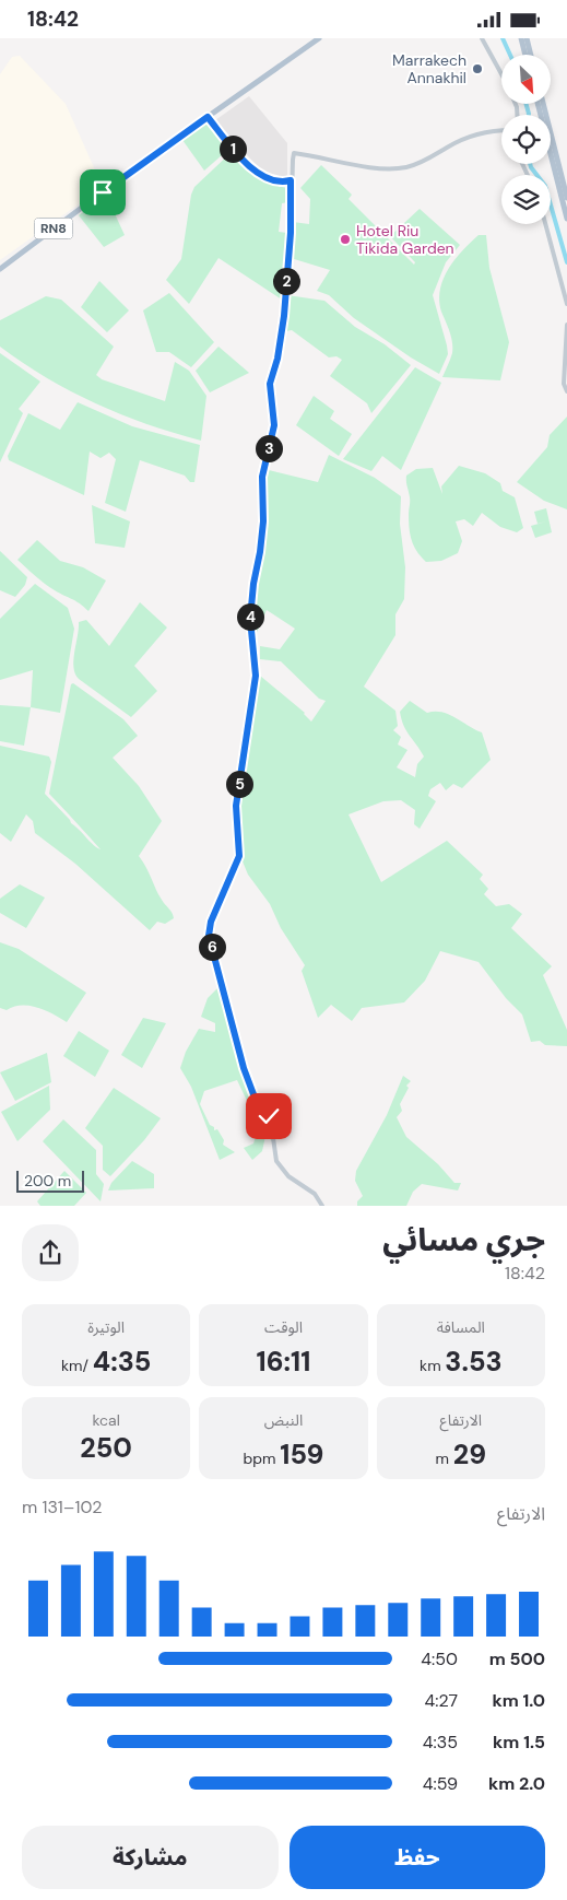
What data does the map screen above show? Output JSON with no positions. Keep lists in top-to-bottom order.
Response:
{
  "streets": {
    "main road": ["RN8"]
  },
  "places": ["Marrakech Annakhil", "Hotel Riu Tikida Garden"],
  "scale_bar": "200 m",
  "north": "bottom right",
  "page": {
    "status": "18:42",
    "pins": [
      "1",
      "2",
      "3",
      "4",
      "5",
      "6"
    ],
    "scale": "200 m",
    "heading": ["جري مسائي", "18:42"],
    "stats": [
      ["المسافة", "3.53 km"],
      ["الوقت", "16:11"],
      ["الوتيرة", "4:35 /km"],
      ["الارتفاع", "29 m"],
      ["النبض", "159 bpm"],
      ["kcal", "250"]
    ],
    "chart": ["الارتفاع", "102–131 m"],
    "list": [
      {
        "name": "500 m",
        "note": "4:50"
      },
      {
        "name": "1.0 km",
        "note": "4:27"
      },
      {
        "name": "1.5 km",
        "note": "4:35"
      },
      {
        "name": "2.0 km",
        "note": "4:59"
      }
    ],
    "buttons": ["حفظ", "مشاركة"]
  }
}
